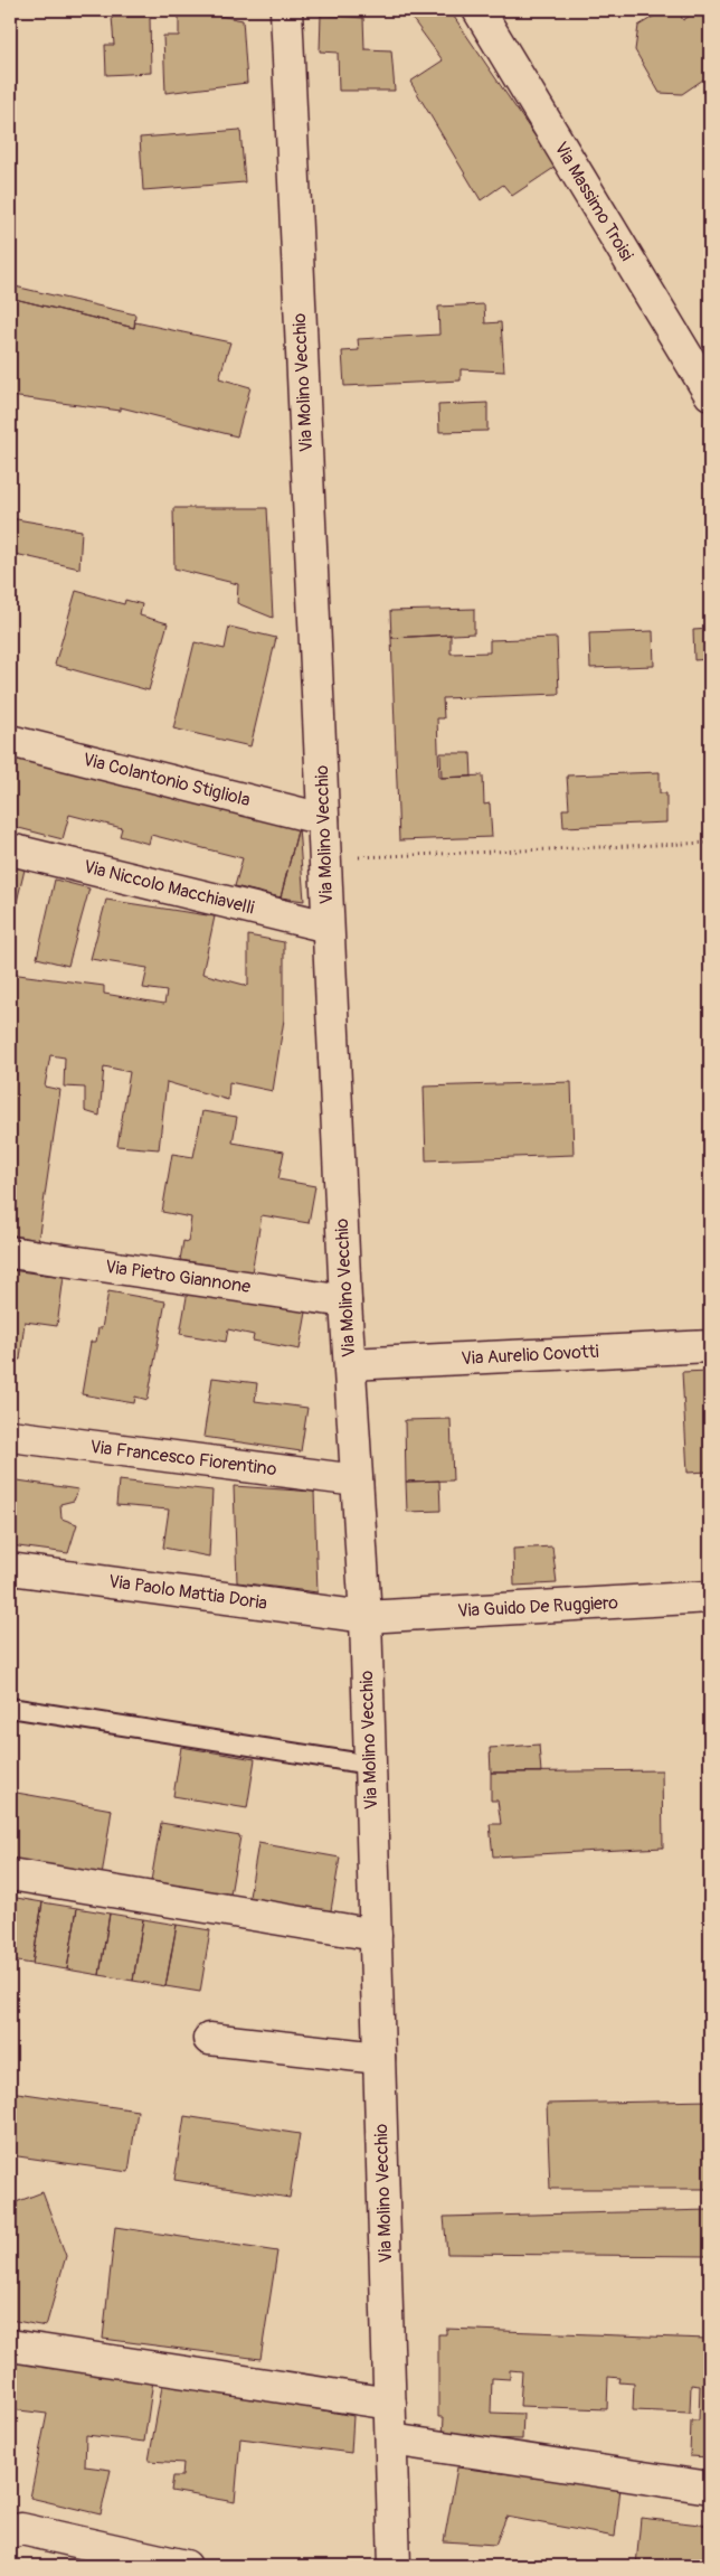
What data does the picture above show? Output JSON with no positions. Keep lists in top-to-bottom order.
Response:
{
  "streets": {
    "street": [
      "Via Massimo Troisi",
      "Via Molino Vecchio",
      "Via Colantonio Stigliola",
      "Via Niccolo Macchiavelli",
      "Via Pietro Giannone",
      "Via Aurelio Covotti",
      "Via Francesco Fiorentino",
      "Via Paolo Mattia Doria",
      "Via Guido De Ruggiero"
    ]
  },
  "crossings": [
    ["Via Molino Vecchio", "Via Colantonio Stigliola"],
    ["Via Molino Vecchio", "Via Niccolo Macchiavelli"],
    ["Via Molino Vecchio", "Via Pietro Giannone"],
    ["Via Molino Vecchio", "Via Aurelio Covotti"],
    ["Via Molino Vecchio", "Via Francesco Fiorentino"],
    ["Via Molino Vecchio", "Via Paolo Mattia Doria"],
    ["Via Molino Vecchio", "Via Guido De Ruggiero"],
    ["Via Paolo Mattia Doria", "Via Guido De Ruggiero"]
  ]
}
